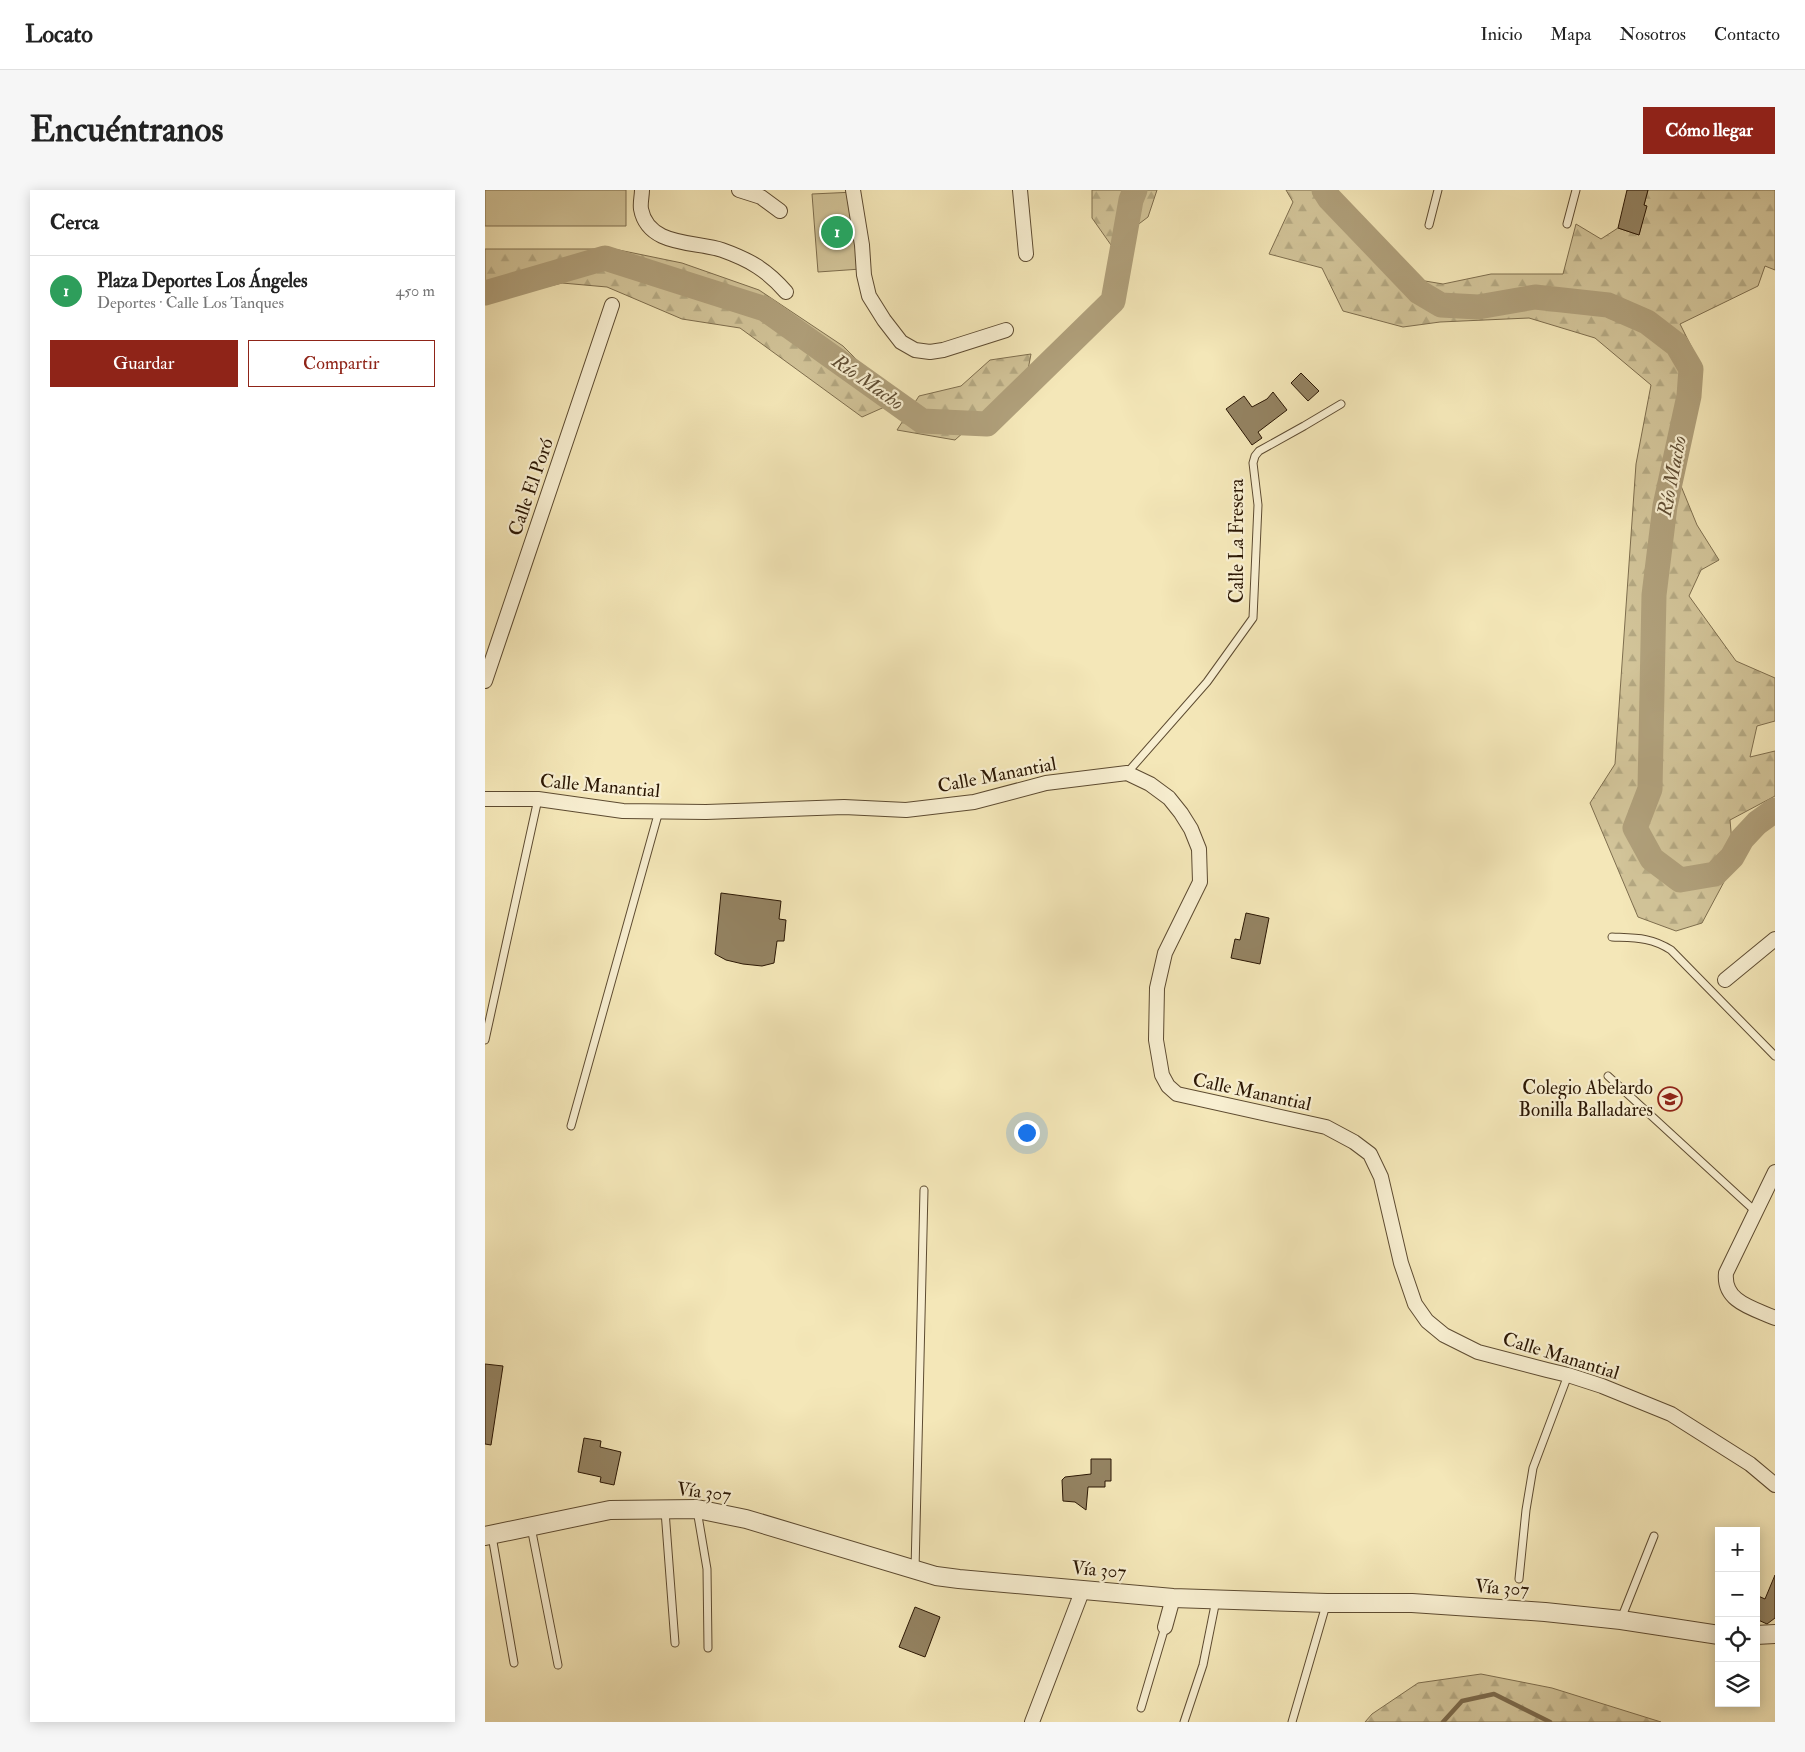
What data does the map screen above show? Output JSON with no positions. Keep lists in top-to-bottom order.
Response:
{
  "streets": {
    "street": ["Calle El Poró", "Calle Manantial", "Vía 307"],
    "lane": ["Calle La Fresera"]
  },
  "crossings": [
    ["Calle La Fresera", "Calle Manantial"]
  ],
  "water": ["Río Macho"],
  "places": {
    "school or university": ["Colegio Abelardo Bonilla Balladares"]
  },
  "page": {
    "header": "Locato",
    "nav": [
      "Inicio",
      "Mapa",
      "Nosotros",
      "Contacto"
    ],
    "buttons": [
      "Cómo llegar",
      ["Guardar", "Compartir"]
    ],
    "title": "Encuéntranos",
    "heading": "Cerca",
    "pins": "1",
    "list": [
      {
        "mark": "1",
        "name": "Plaza Deportes Los Ángeles",
        "note": "Deportes · Calle Los Tanques",
        "value": "450 m"
      }
    ],
    "map_buttons": ["+", "−"]
  }
}
